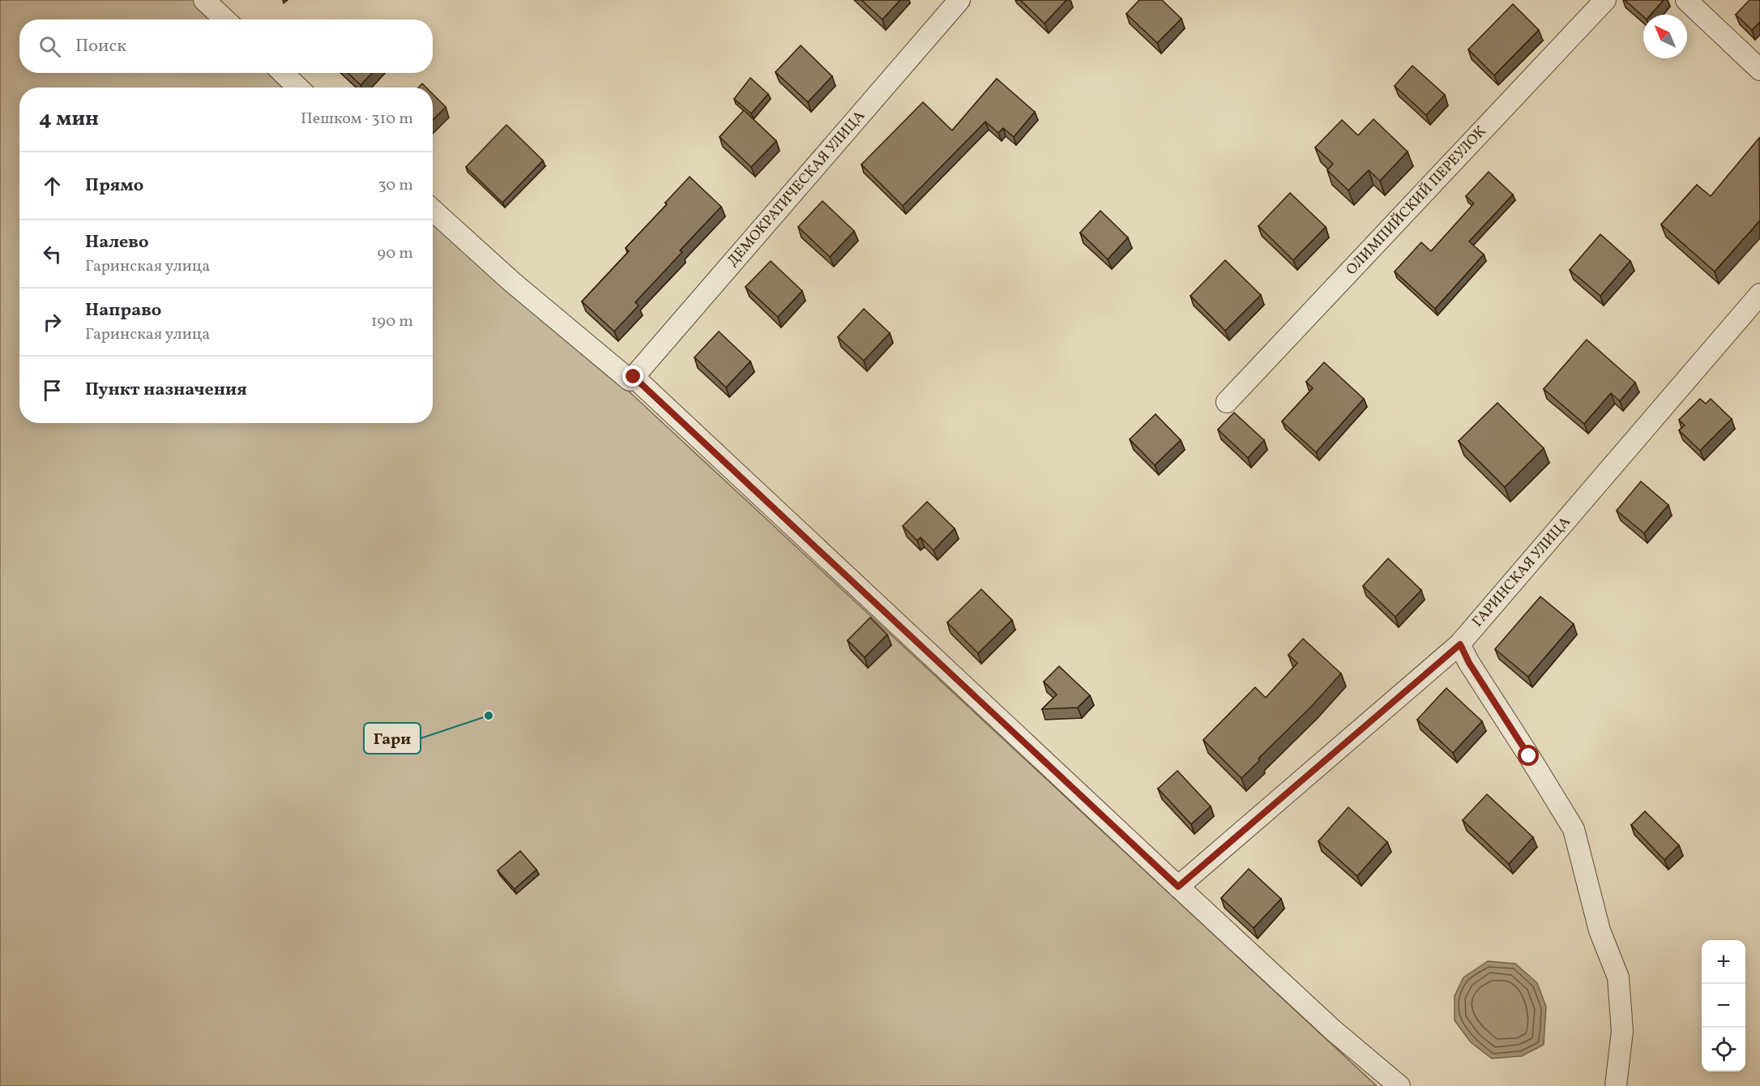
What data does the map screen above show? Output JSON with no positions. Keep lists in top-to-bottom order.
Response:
{
  "streets": {
    "street": ["ДЕМОКРАТИЧЕСКАЯ УЛИЦА", "ОЛИМПИЙСКИЙ ПЕРЕУЛОК", "ГАРИНСКАЯ УЛИЦА"]
  },
  "places": ["Гари"],
  "north": "top left",
  "page": {
    "search": "Поиск",
    "heading": ["4 мин", "Пешком · 310 m"],
    "list": [
      ["Прямо", "30 m"],
      ["Налево", "Гаринская улица", "90 m"],
      ["Направо", "Гаринская улица", "190 m"],
      "Пункт назначения"
    ],
    "map_buttons": ["+", "−"]
  }
}
